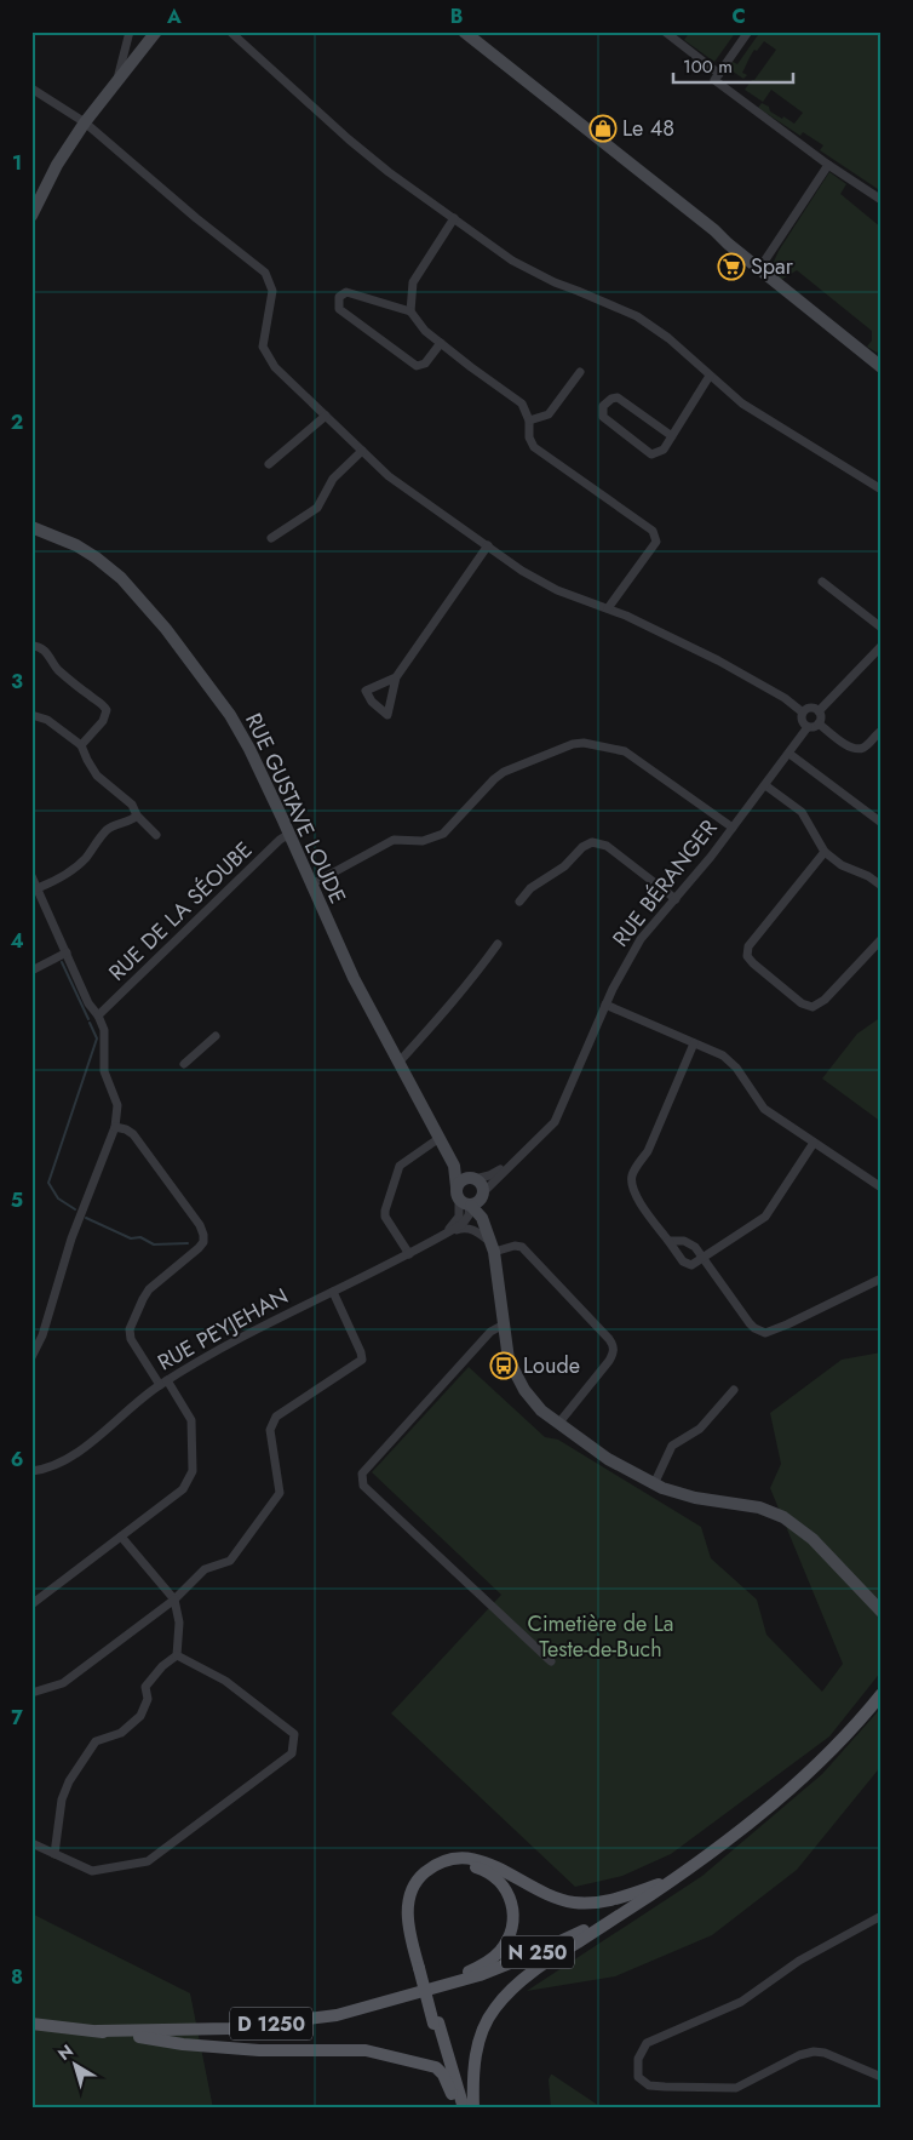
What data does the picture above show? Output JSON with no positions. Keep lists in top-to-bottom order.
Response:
{
  "streets": {
    "main road": ["N 250", "D 1250"],
    "street": [
      "RUE GUSTAVE LOUDE",
      "RUE BÉRANGER",
      "RUE DE LA SÉOUBE",
      "RUE PEYJEHAN"
    ]
  },
  "crossings": [
    ["RUE GUSTAVE LOUDE", "RUE BÉRANGER"],
    ["RUE GUSTAVE LOUDE", "RUE DE LA SÉOUBE"],
    ["RUE GUSTAVE LOUDE", "RUE PEYJEHAN"],
    ["N 250", "D 1250"]
  ],
  "parks": ["Cimetière de La Teste-de-Buch"],
  "places": {
    "shop": ["Le 48"],
    "supermarket": ["Spar"],
    "bus stop": ["Loude"]
  },
  "scale_bar": "100 m",
  "north": "top left",
  "grid": {
    "columns": ["A", "B", "C"],
    "rows": [
      "1",
      "2",
      "3",
      "4",
      "5",
      "6",
      "7",
      "8"
    ]
  }
}
